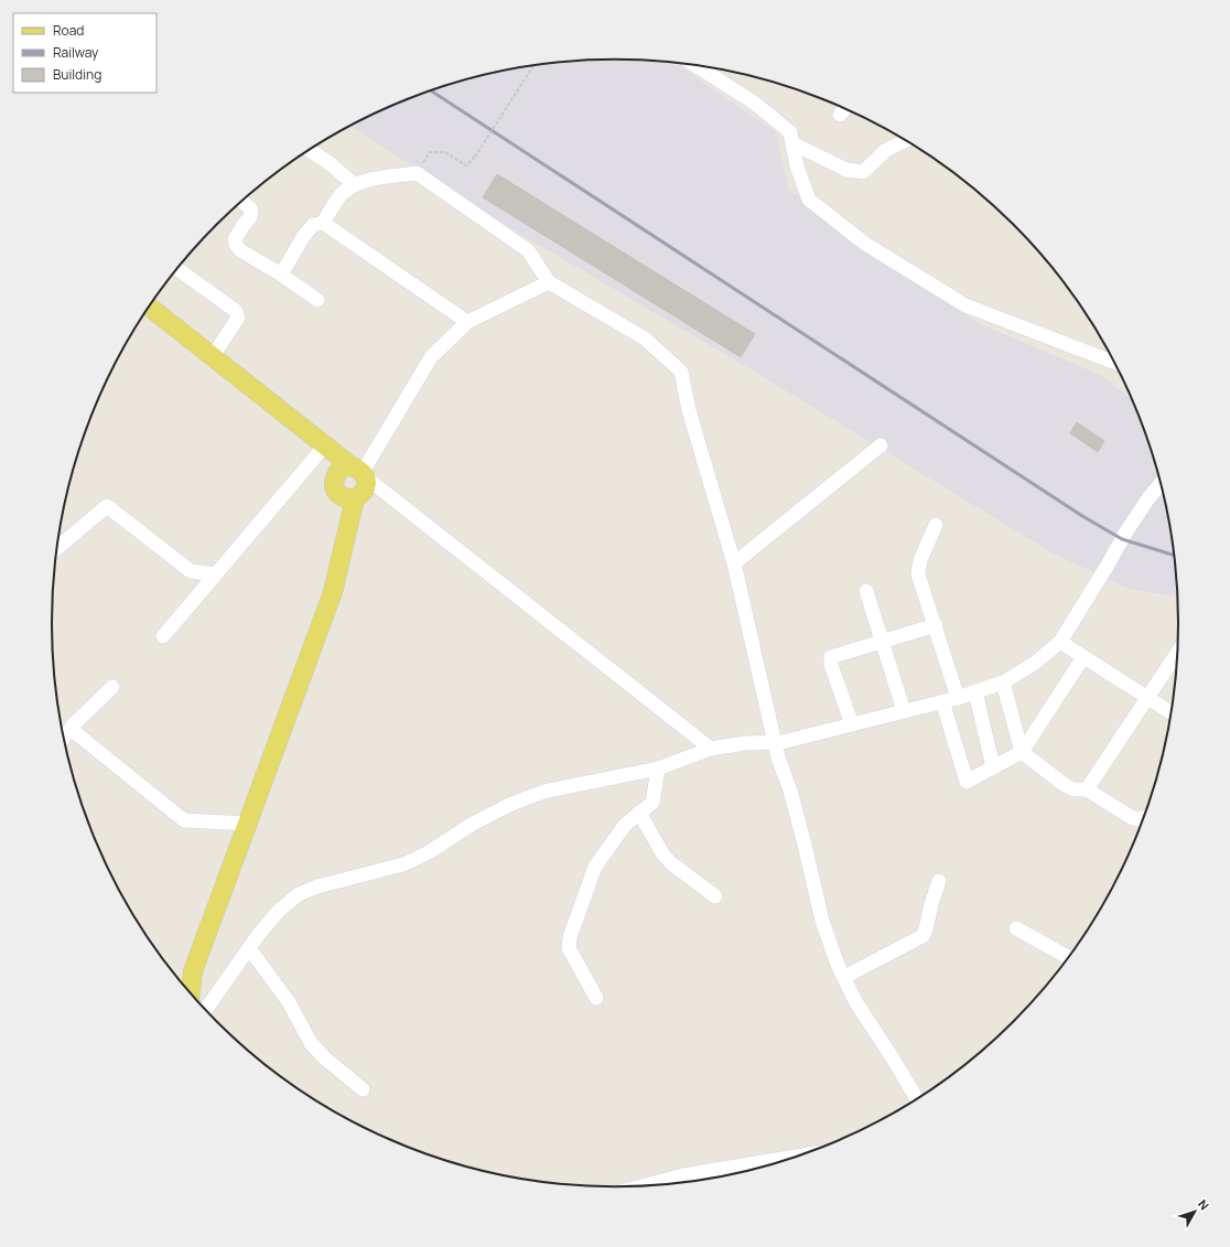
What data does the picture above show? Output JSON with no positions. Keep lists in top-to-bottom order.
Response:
{
  "legend": ["Road", "Railway", "Building"],
  "north": "top right"
}
